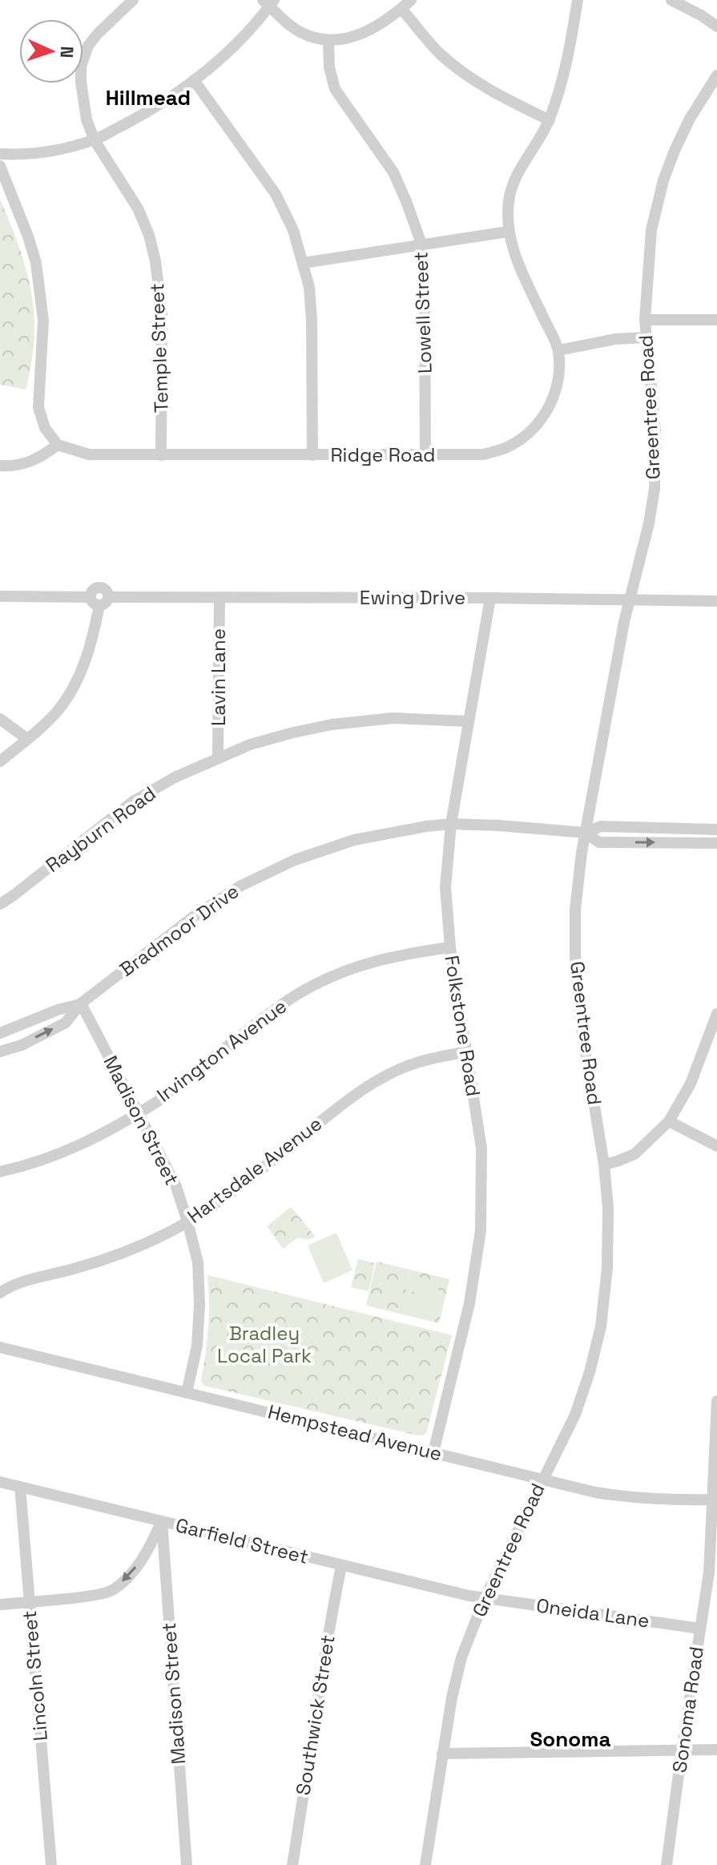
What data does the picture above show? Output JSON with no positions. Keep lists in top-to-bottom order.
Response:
{
  "streets": {
    "street": [
      "Lowell Street",
      "Temple Street",
      "Greentree Road",
      "Ridge Road",
      "Ewing Drive",
      "Lavin Lane",
      "Rayburn Road",
      "Bradmoor Drive",
      "Folkstone Road",
      "Irvington Avenue",
      "Madison Street",
      "Hartsdale Avenue",
      "Hempstead Avenue",
      "Garfield Street",
      "Oneida Lane",
      "Lincoln Street",
      "Sonoma Road",
      "Southwick Street"
    ]
  },
  "crossings": [
    ["Lowell Street", "Ridge Road"],
    ["Temple Street", "Ridge Road"],
    ["Greentree Road", "Ewing Drive"],
    ["Greentree Road", "Bradmoor Drive"],
    ["Greentree Road", "Hempstead Avenue"],
    ["Greentree Road", "Garfield Street"],
    ["Greentree Road", "Oneida Lane"],
    ["Ewing Drive", "Lavin Lane"],
    ["Ewing Drive", "Folkstone Road"],
    ["Lavin Lane", "Rayburn Road"],
    ["Rayburn Road", "Folkstone Road"],
    ["Bradmoor Drive", "Folkstone Road"],
    ["Bradmoor Drive", "Madison Street"],
    ["Folkstone Road", "Irvington Avenue"],
    ["Folkstone Road", "Hartsdale Avenue"],
    ["Folkstone Road", "Hempstead Avenue"],
    ["Irvington Avenue", "Madison Street"],
    ["Madison Street", "Hartsdale Avenue"],
    ["Madison Street", "Hempstead Avenue"],
    ["Madison Street", "Garfield Street"],
    ["Hempstead Avenue", "Sonoma Road"],
    ["Garfield Street", "Oneida Lane"],
    ["Garfield Street", "Lincoln Street"],
    ["Garfield Street", "Southwick Street"],
    ["Oneida Lane", "Sonoma Road"]
  ],
  "districts": ["Hillmead", "Sonoma"],
  "parks": ["Bradley Local Park"],
  "north": "right"
}
